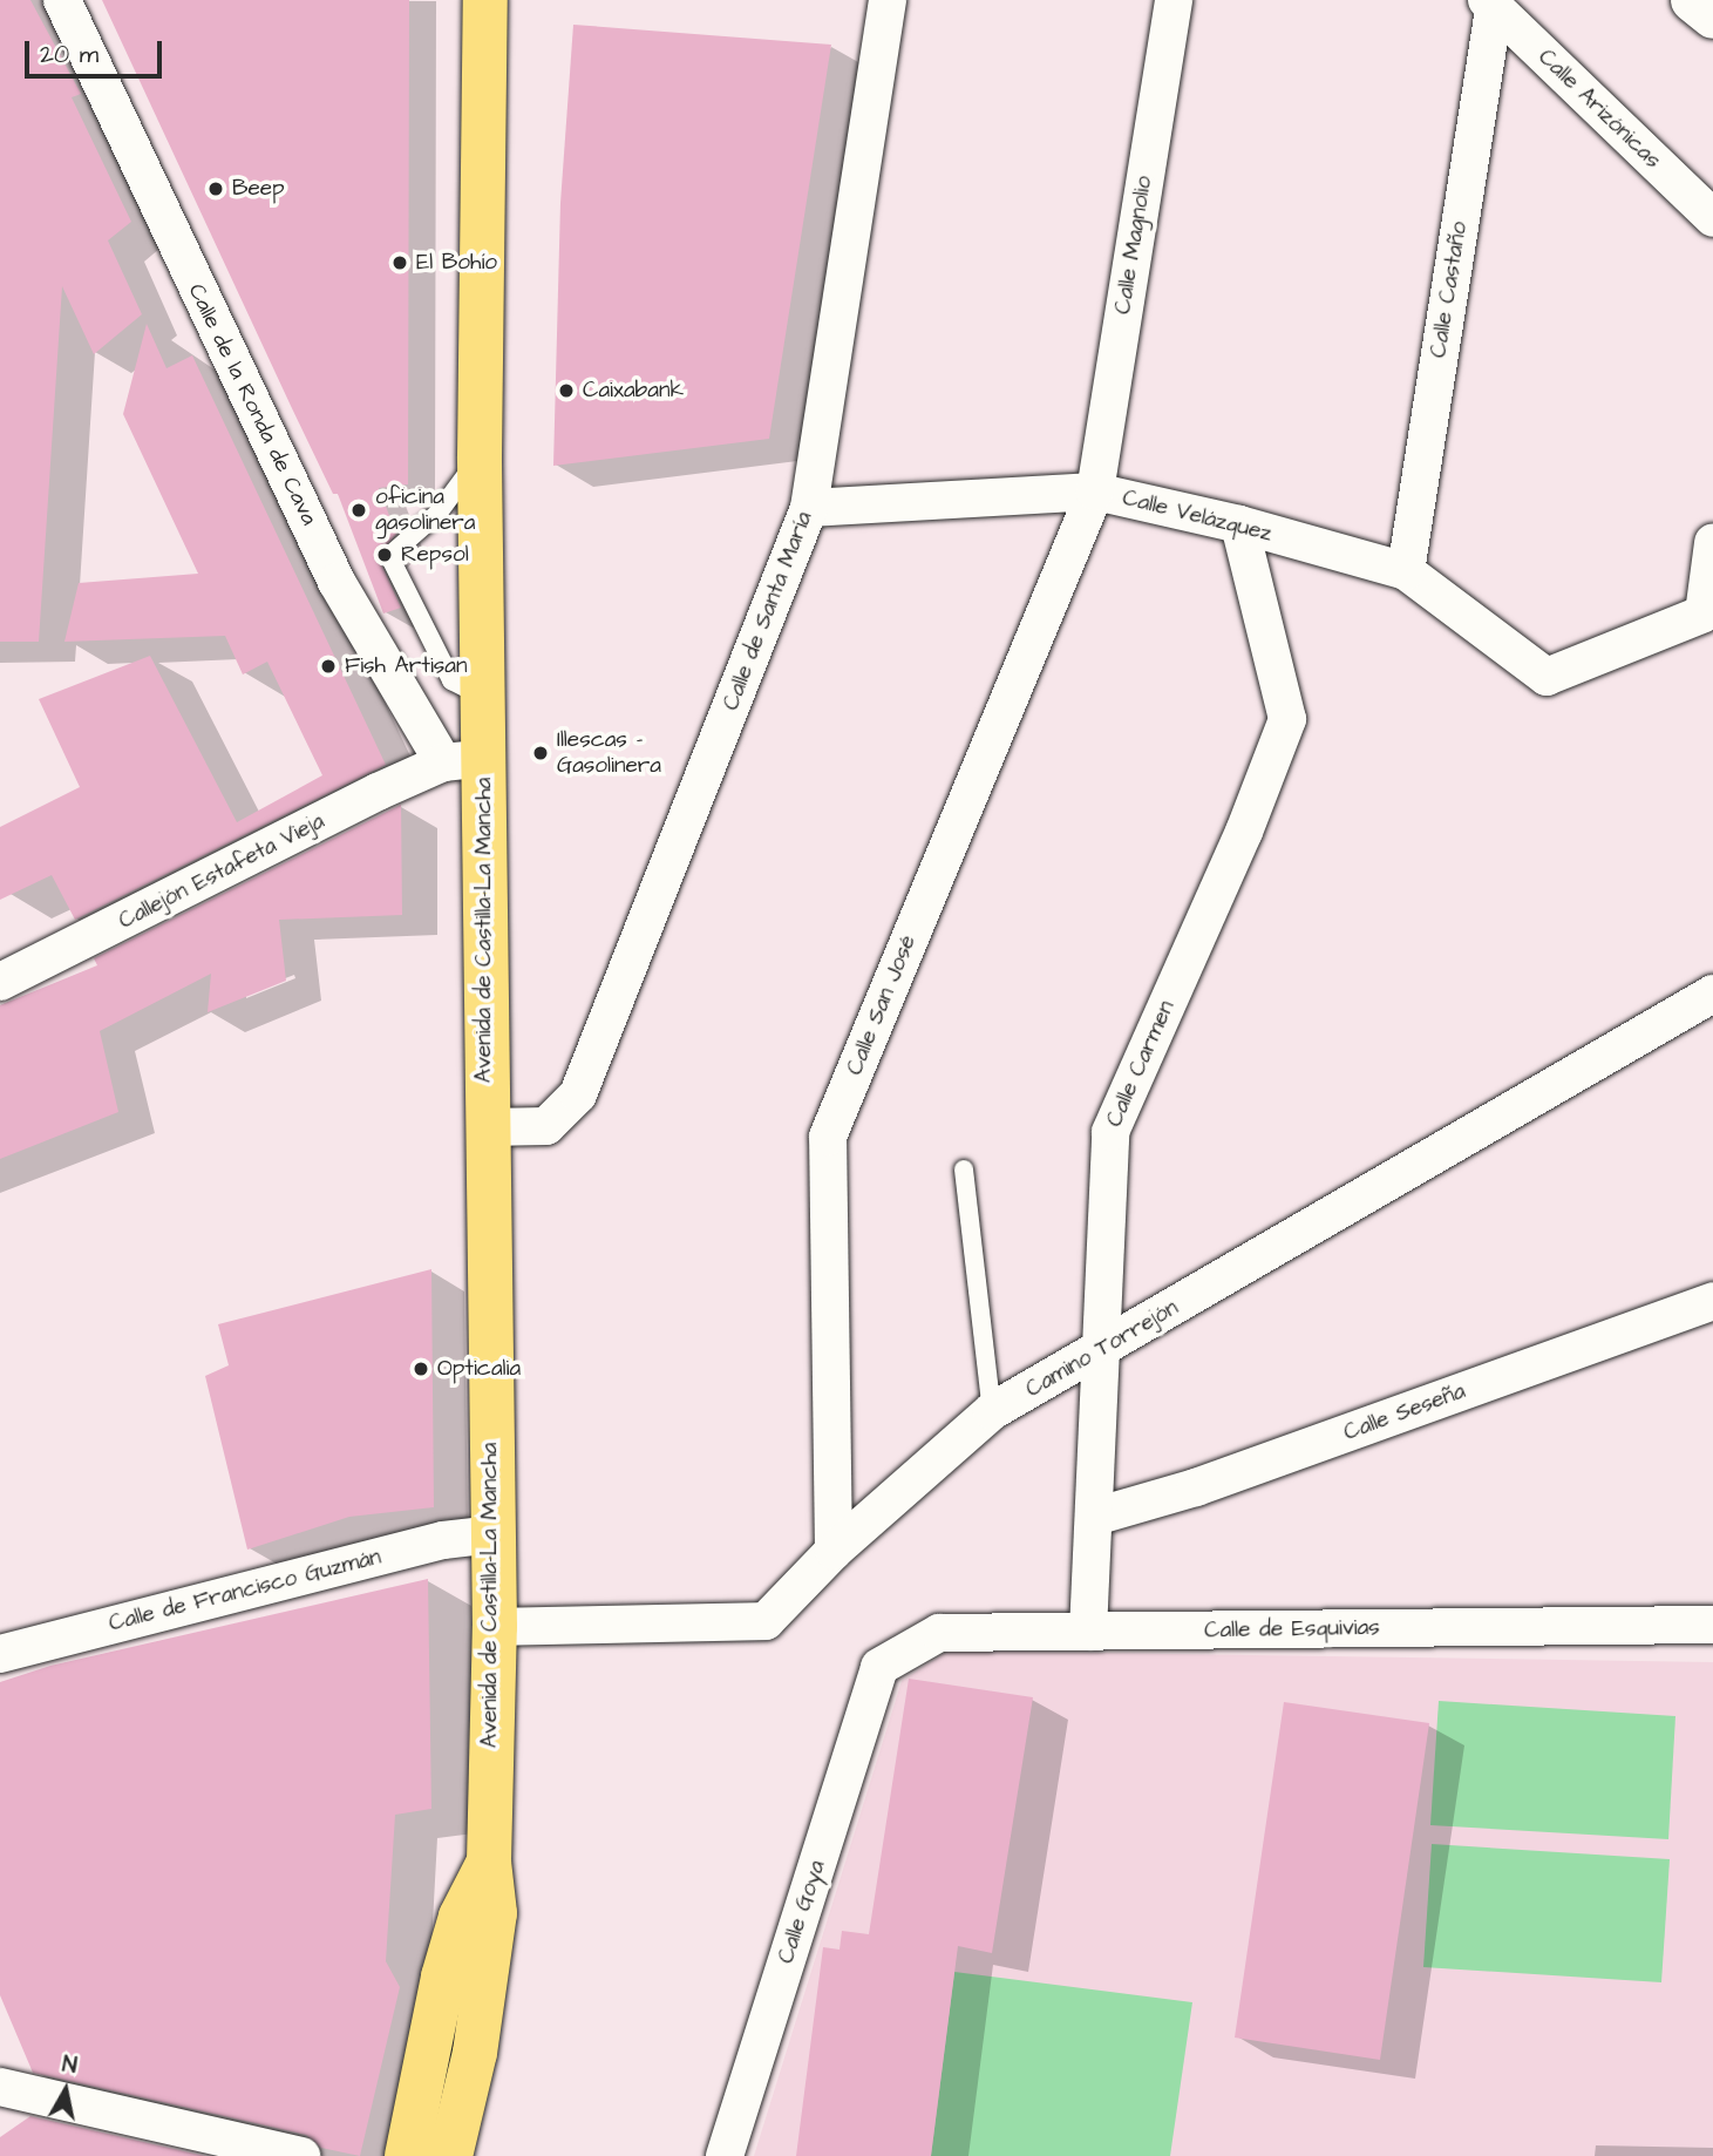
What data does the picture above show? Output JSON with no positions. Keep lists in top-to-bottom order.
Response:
{
  "streets": {
    "main road": ["Avenida de Castilla-La Mancha"],
    "street": [
      "Calle Arizónicas",
      "Calle Magnolio",
      "Calle Castaño",
      "Calle de la Ronda de Cava",
      "Calle Velázquez",
      "Calle de Santa María",
      "Callejón Estafeta Vieja",
      "Calle San José",
      "Calle Carmen",
      "Camino Torrejón",
      "Calle Seseña",
      "Calle de Francisco Guzmán",
      "Calle de Esquivias",
      "Calle Goya"
    ]
  },
  "crossings": [
    ["Calle Arizónicas", "Calle Castaño"],
    ["Calle Magnolio", "Calle Velázquez"],
    ["Calle Magnolio", "Calle San José"],
    ["Calle Castaño", "Calle Velázquez"],
    ["Calle de la Ronda de Cava", "Callejón Estafeta Vieja"],
    ["Calle de la Ronda de Cava", "Avenida de Castilla-La Mancha"],
    ["Calle Velázquez", "Calle de Santa María"],
    ["Calle Velázquez", "Calle San José"],
    ["Calle Velázquez", "Calle Carmen"],
    ["Calle de Santa María", "Avenida de Castilla-La Mancha"],
    ["Callejón Estafeta Vieja", "Avenida de Castilla-La Mancha"],
    ["Avenida de Castilla-La Mancha", "Camino Torrejón"],
    ["Avenida de Castilla-La Mancha", "Calle de Francisco Guzmán"],
    ["Calle San José", "Camino Torrejón"],
    ["Calle Carmen", "Camino Torrejón"],
    ["Calle Carmen", "Calle Seseña"],
    ["Calle Carmen", "Calle de Esquivias"],
    ["Calle de Esquivias", "Calle Goya"]
  ],
  "places": [
    "Beep",
    "El Bohío",
    "Caixabank",
    "oficina gasolinera",
    "Repsol",
    "Fish Artisan",
    "Illescas - Gasolinera",
    "Opticalia"
  ],
  "scale_bar": "20 m",
  "north": "top"
}
